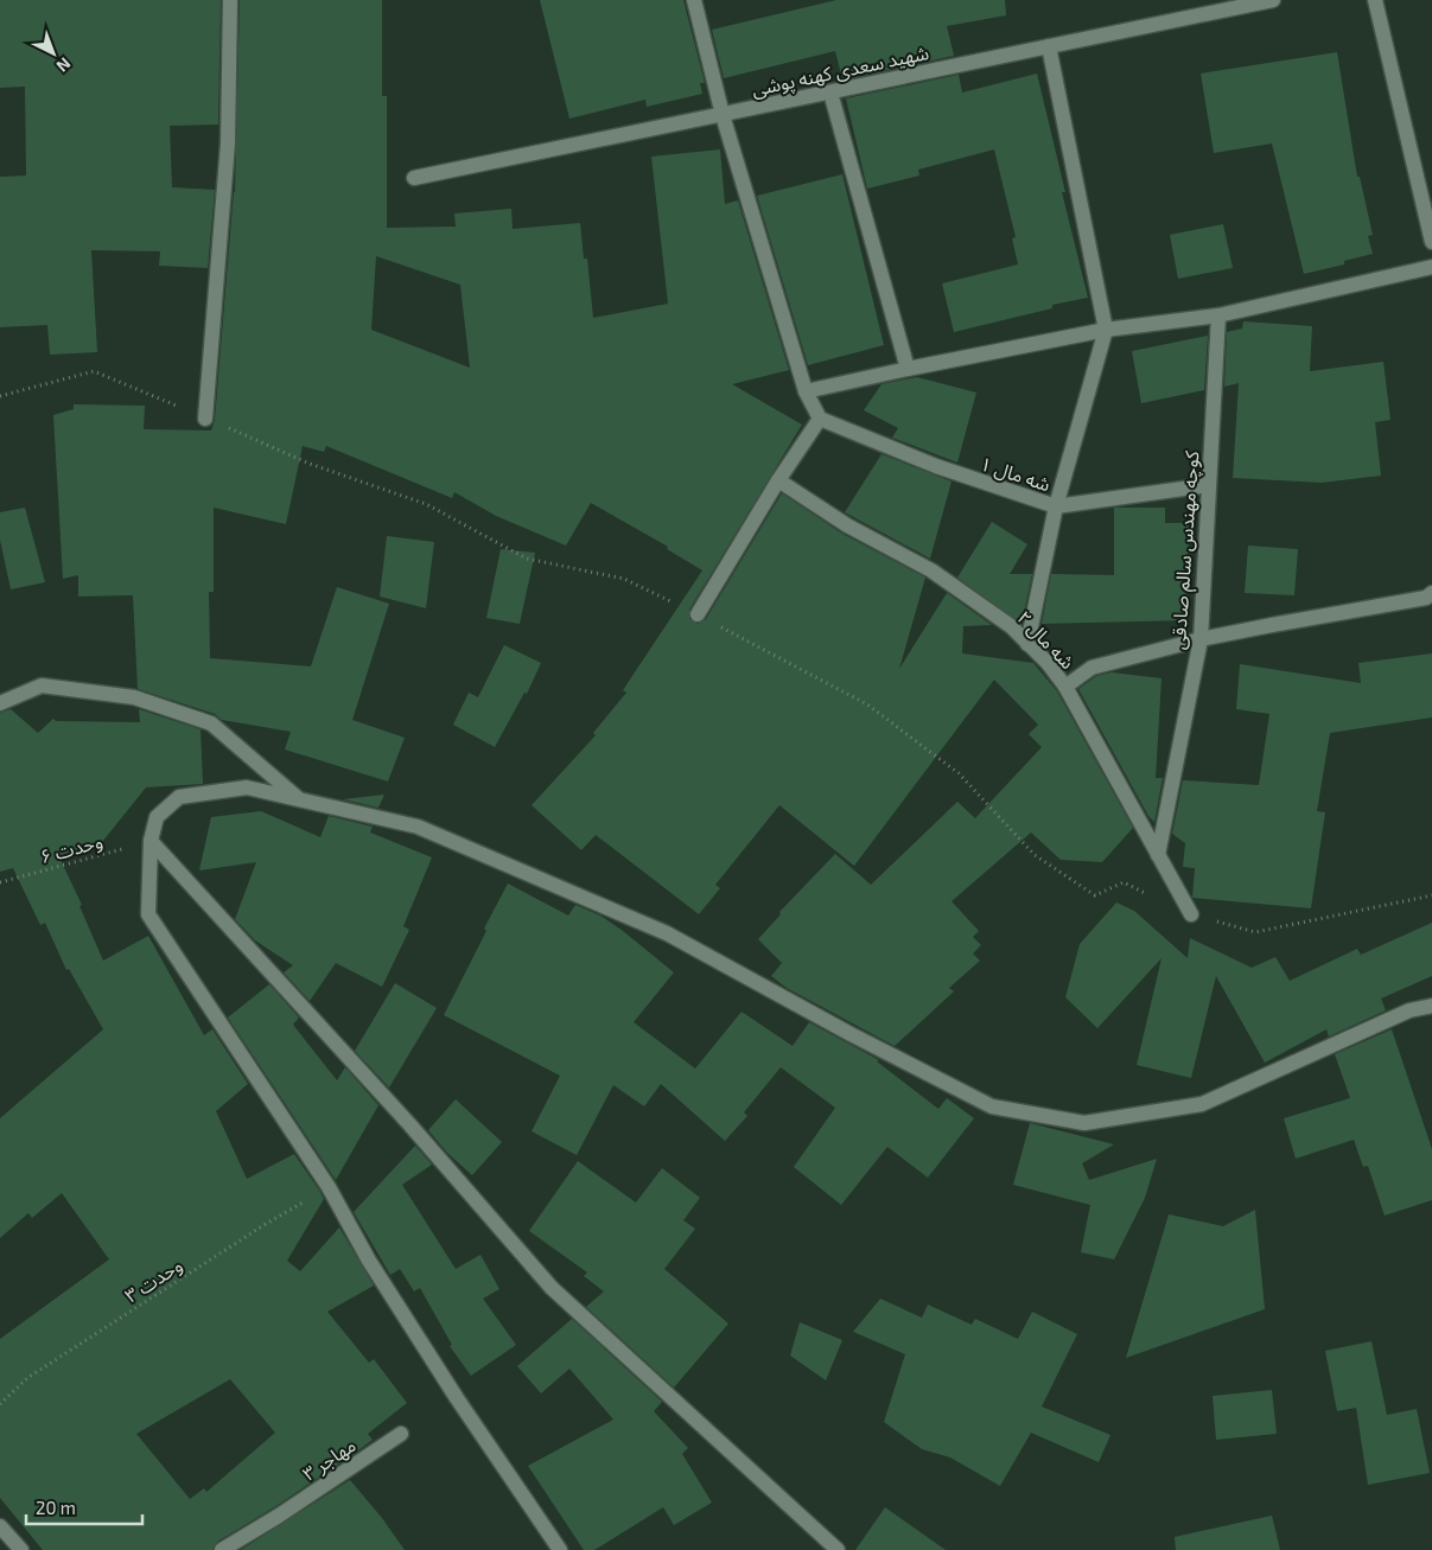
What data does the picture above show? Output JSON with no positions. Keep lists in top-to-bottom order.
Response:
{
  "streets": {
    "street": [
      "شهید سعدی کهنه پوشی",
      "شه مال ۱",
      "کوچه مهندس سالم صادقی",
      "شه مال ۲",
      "مهاجر ۳"
    ],
    "path": ["وحدت ۶", "وحدت ۳"]
  },
  "crossings": [
    ["شه مال ۱", "کوچه مهندس سالم صادقی"],
    ["کوچه مهندس سالم صادقی", "شه مال ۲"]
  ],
  "scale_bar": "20 m",
  "north": "bottom right"
}
